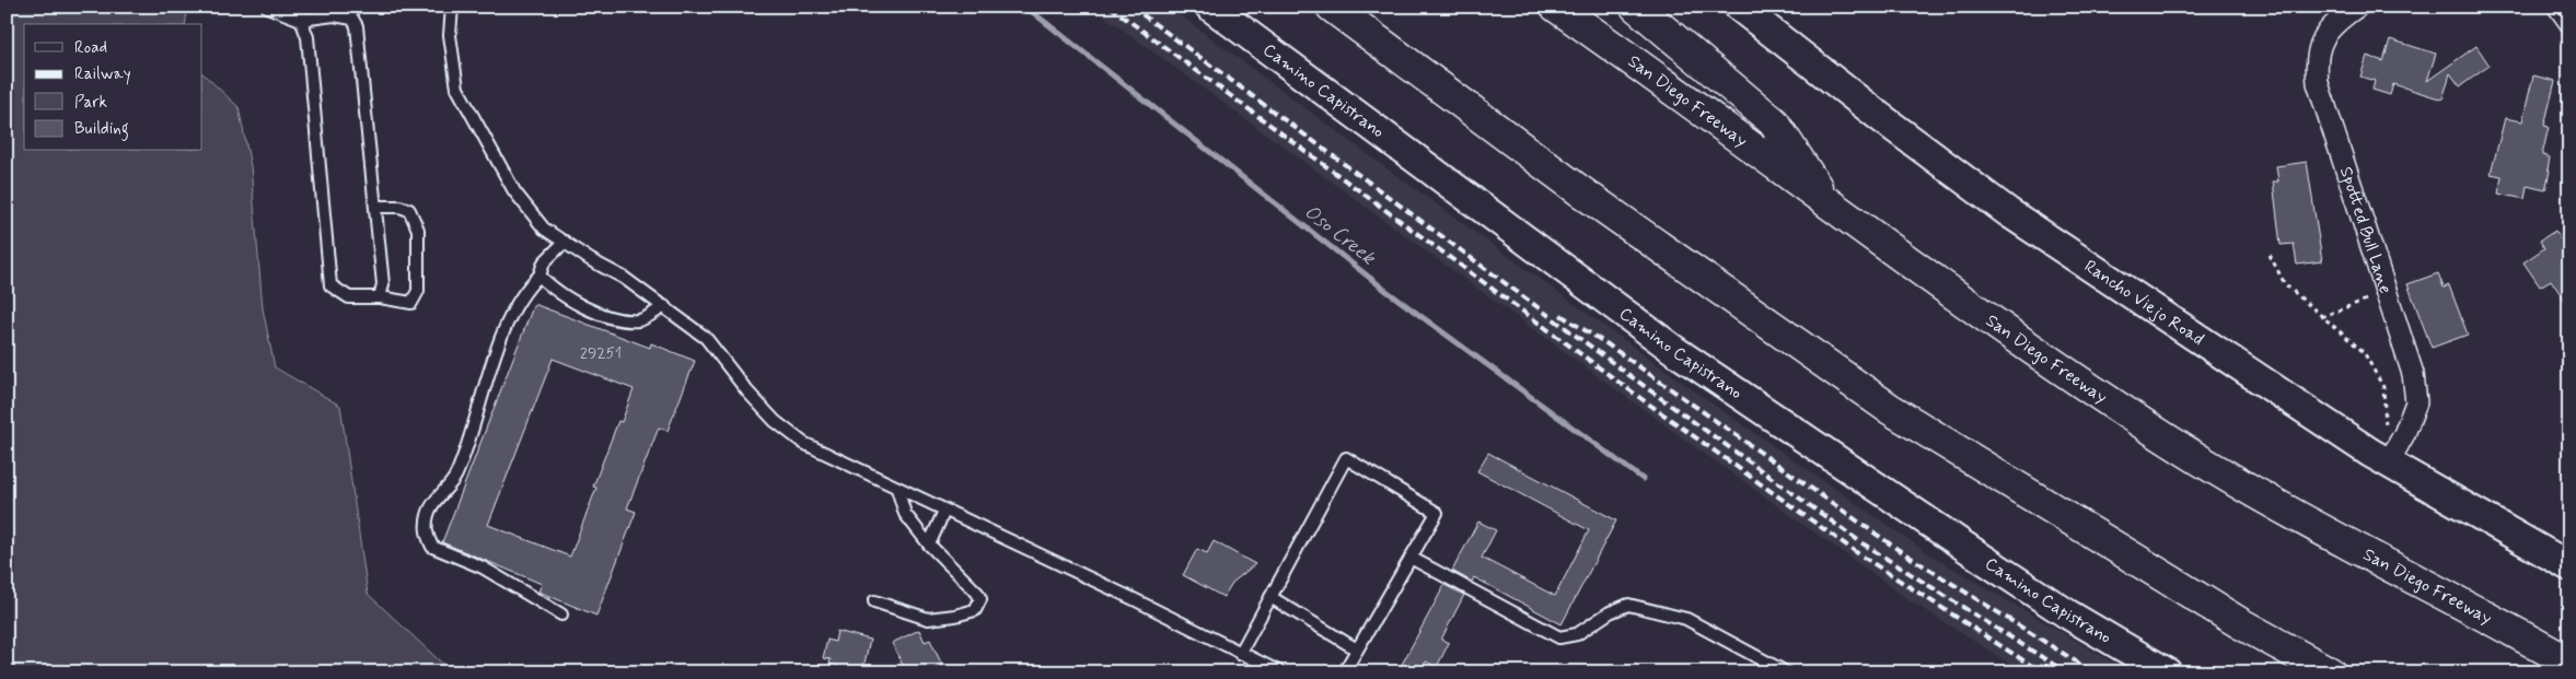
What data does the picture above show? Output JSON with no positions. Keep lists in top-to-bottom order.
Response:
{
  "streets": {
    "highway": ["San Diego Freeway"],
    "street": ["Camino Capistrano", "Spotted Bull Lane", "Rancho Viejo Road"]
  },
  "crossings": [
    ["Spotted Bull Lane", "Rancho Viejo Road"]
  ],
  "water": ["Oso Creek"],
  "house_numbers": ["29251"],
  "legend": [
    "Road",
    "Railway",
    "Park",
    "Building"
  ]
}
